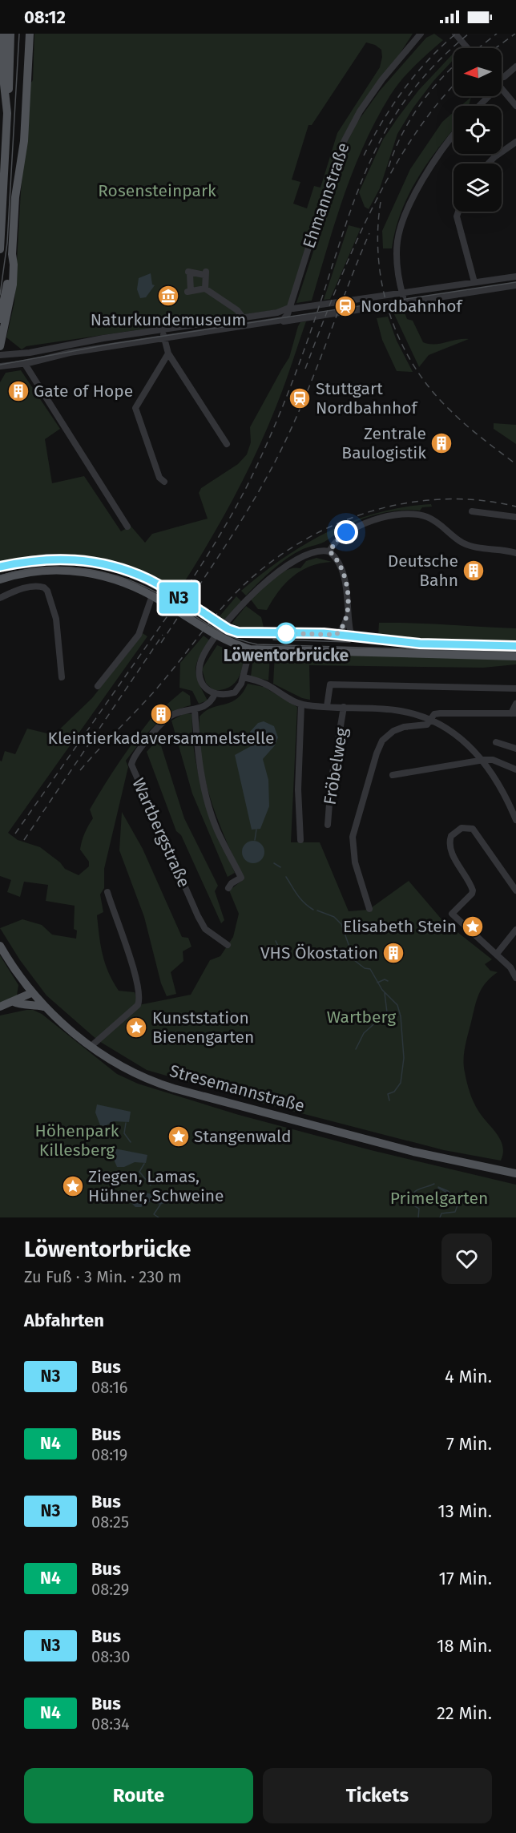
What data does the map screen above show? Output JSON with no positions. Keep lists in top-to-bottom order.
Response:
{
  "streets": {
    "main road": ["Stresemannstraße"],
    "street": ["Ehmannstraße", "Fröbelweg", "Wartbergstraße"]
  },
  "parks": [
    "Rosensteinpark",
    "Wartberg",
    "Höhenpark Killesberg",
    "Primelgarten"
  ],
  "places": {
    "museum": ["Naturkundemuseum"],
    "station": ["Nordbahnhof", "Stuttgart Nordbahnhof"],
    "building": [
      "Gate of Hope",
      "Zentrale Baulogistik",
      "Deutsche Bahn",
      "Kleintierkadaversammelstelle",
      "VHS Ökostation"
    ],
    "other": ["Löwentorbrücke"],
    "place": [
      "Elisabeth Stein",
      "Kunststation Bienengarten",
      "Stangenwald",
      "Ziegen, Lamas, Hühner, Schweine"
    ]
  },
  "lines": ["bus line N3"],
  "north": "left",
  "page": {
    "status": "08:12",
    "on_map": "N3",
    "heading": [
      ["Löwentorbrücke", "Zu Fuß · 3 Min. · 230 m"],
      "Abfahrten"
    ],
    "list": [
      {
        "mark": "N3",
        "name": "Bus",
        "note": "08:16",
        "value": "4 Min."
      },
      {
        "mark": "N4",
        "name": "Bus",
        "note": "08:19",
        "value": "7 Min."
      },
      {
        "mark": "N3",
        "name": "Bus",
        "note": "08:25",
        "value": "13 Min."
      },
      {
        "mark": "N4",
        "name": "Bus",
        "note": "08:29",
        "value": "17 Min."
      },
      {
        "mark": "N3",
        "name": "Bus",
        "note": "08:30",
        "value": "18 Min."
      },
      {
        "mark": "N4",
        "name": "Bus",
        "note": "08:34",
        "value": "22 Min."
      }
    ],
    "buttons": ["Route", "Tickets"]
  }
}
